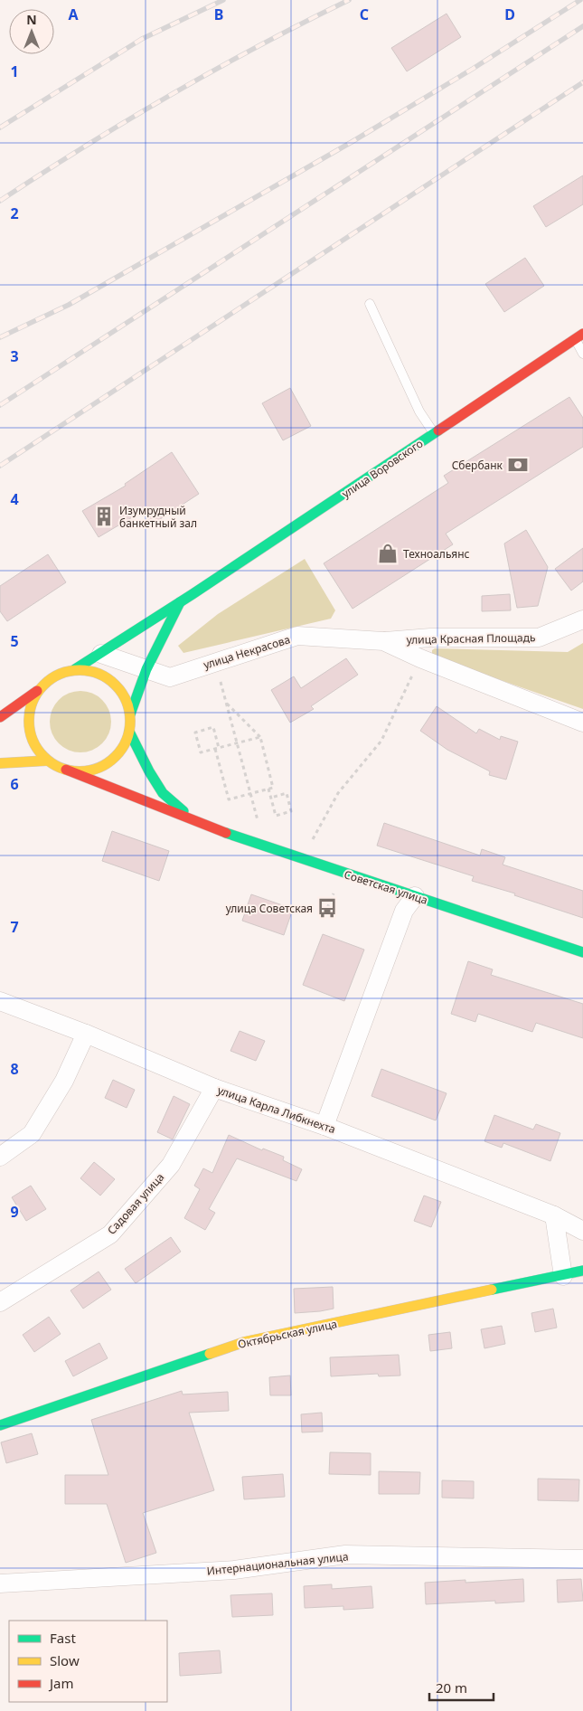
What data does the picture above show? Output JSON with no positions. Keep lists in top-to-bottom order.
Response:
{
  "streets": {
    "main road": ["улица Воровского", "Советская улица", "Октябрьская улица"],
    "street": [
      "улица Красная Площадь",
      "улица Некрасова",
      "улица Карла Либкнехта",
      "Садовая улица",
      "Интернациональная улица"
    ]
  },
  "crossings": [
    ["улица Воровского", "улица Некрасова"],
    ["улица Воровского", "Советская улица"],
    ["улица Красная Площадь", "улица Некрасова"],
    ["улица Карла Либкнехта", "Садовая улица"]
  ],
  "places": {
    "bank": ["Сбербанк"],
    "building": ["Изумрудный банкетный зал"],
    "shop": ["Техноальянс"],
    "bus stop": ["улица Советская"]
  },
  "legend": ["Fast", "Slow", "Jam"],
  "scale_bar": "20 m",
  "north": "top",
  "grid": {
    "columns": [
      "A",
      "B",
      "C",
      "D"
    ],
    "rows": [
      "1",
      "2",
      "3",
      "4",
      "5",
      "6",
      "7",
      "8",
      "9"
    ]
  }
}
